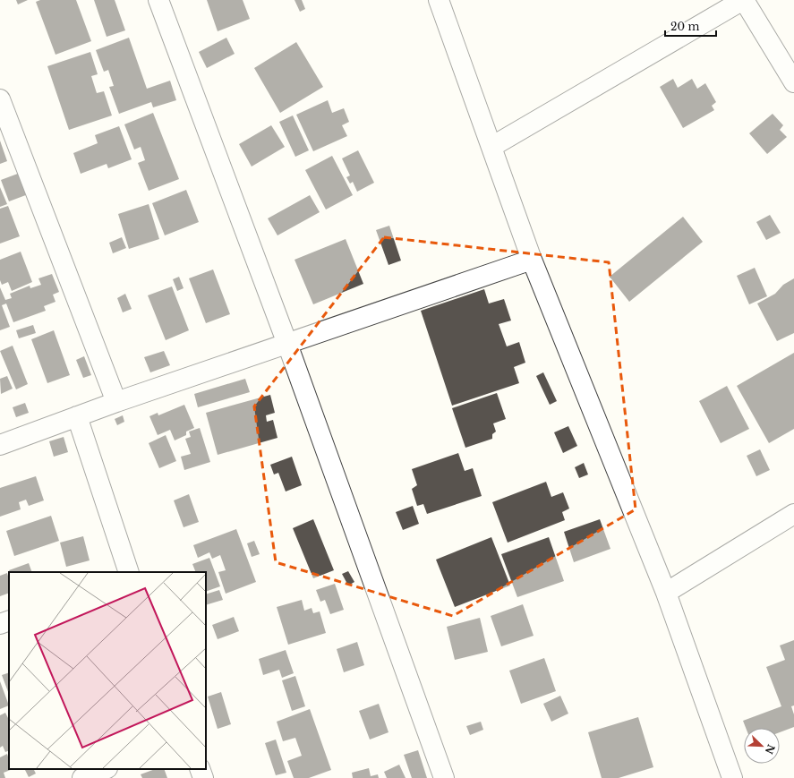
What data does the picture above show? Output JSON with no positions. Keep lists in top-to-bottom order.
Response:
{
  "scale_bar": "20 m",
  "north": "bottom right"
}
